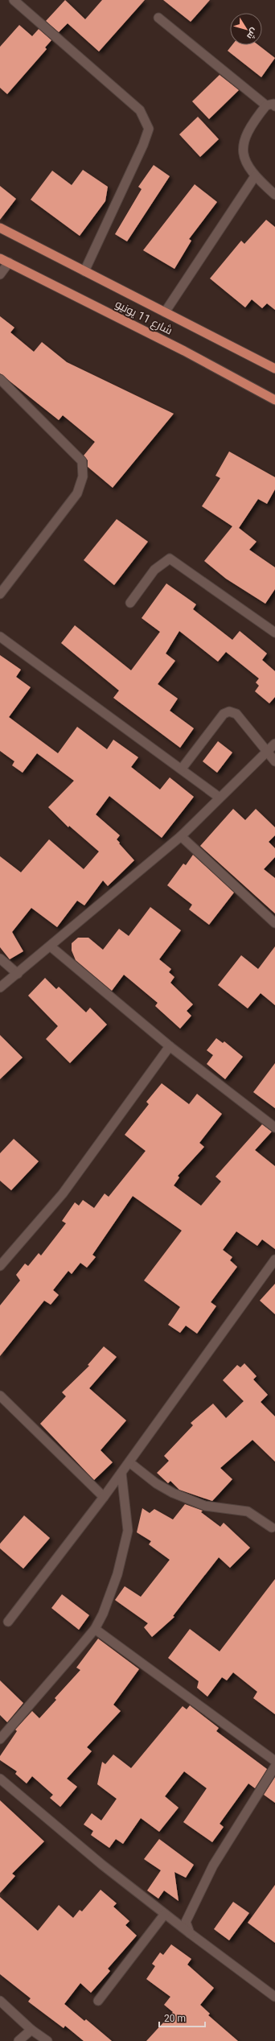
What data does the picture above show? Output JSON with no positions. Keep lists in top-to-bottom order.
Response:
{
  "streets": {
    "highway": ["شارع 11 يونيو"]
  },
  "scale_bar": "20 m",
  "north": "bottom right"
}
